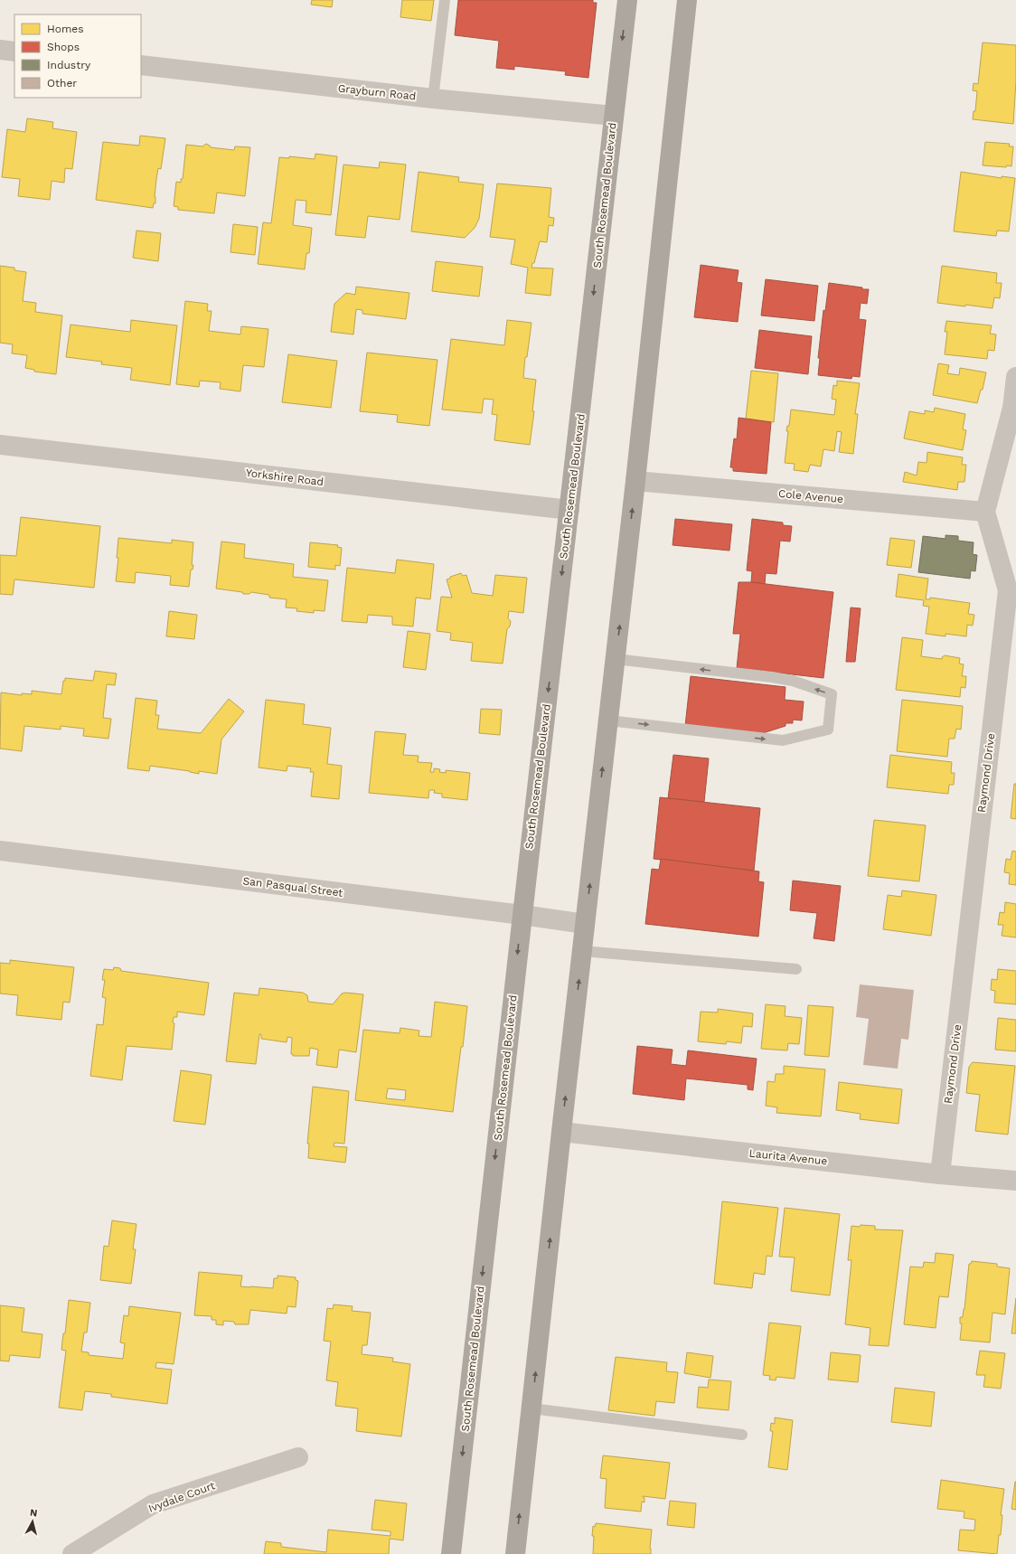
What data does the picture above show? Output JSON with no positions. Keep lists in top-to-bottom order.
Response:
{
  "streets": {
    "main road": ["South Rosemead Boulevard"],
    "street": [
      "Grayburn Road",
      "Yorkshire Road",
      "Cole Avenue",
      "Raymond Drive",
      "San Pasqual Street",
      "Laurita Avenue",
      "Ivydale Court"
    ]
  },
  "crossings": [
    ["Grayburn Road", "South Rosemead Boulevard"],
    ["South Rosemead Boulevard", "Yorkshire Road"],
    ["South Rosemead Boulevard", "San Pasqual Street"],
    ["Cole Avenue", "Raymond Drive"],
    ["Raymond Drive", "Laurita Avenue"]
  ],
  "legend": [
    "Homes",
    "Shops",
    "Industry",
    "Other"
  ],
  "north": "top"
}
